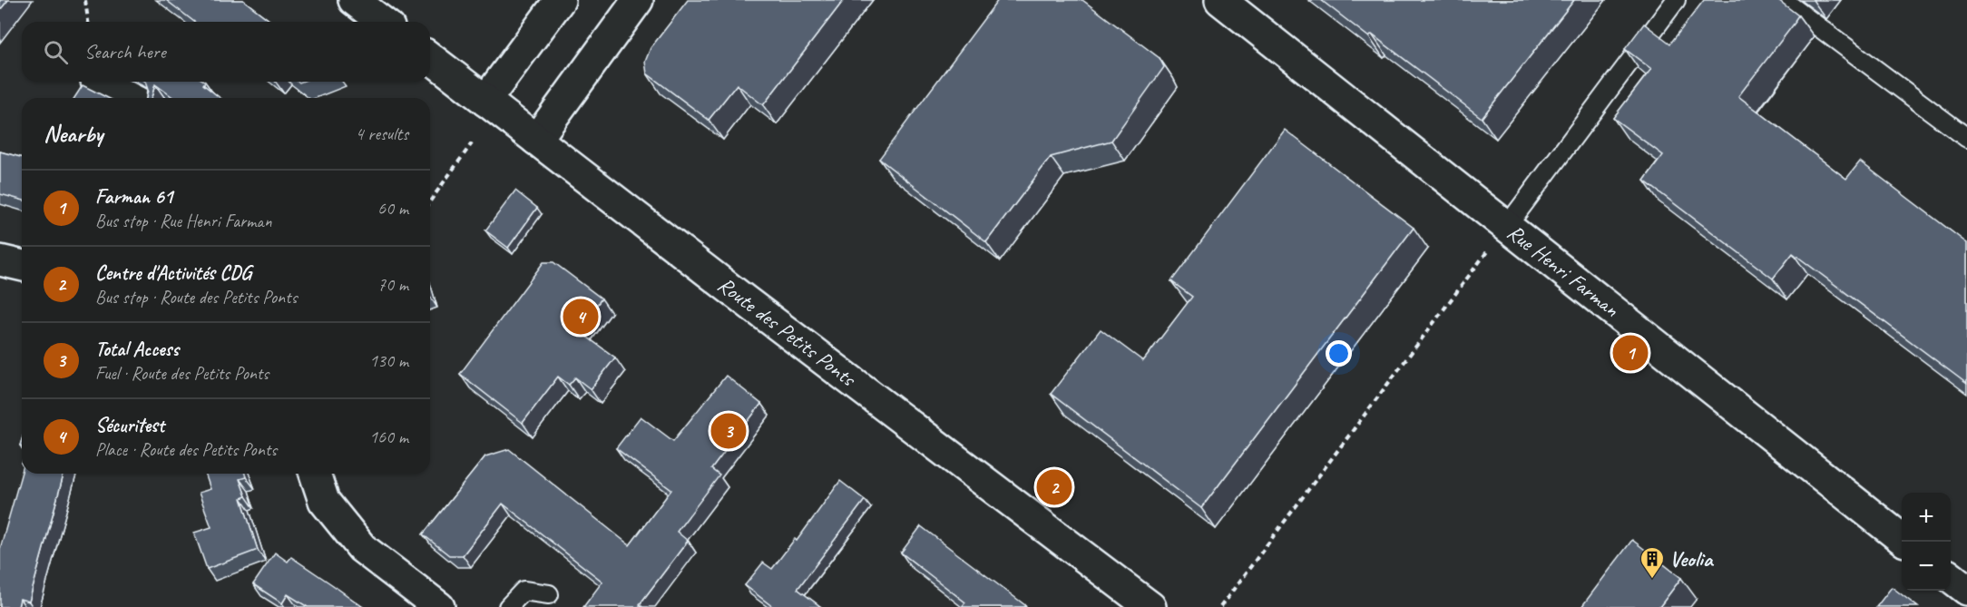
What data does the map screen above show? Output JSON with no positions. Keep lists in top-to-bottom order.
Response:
{
  "streets": {
    "street": ["Rue Henri Farman", "Route des Petits Ponts"]
  },
  "places": {
    "building": ["Veolia"]
  },
  "page": {
    "search": "Search here",
    "heading": ["Nearby", "4 results"],
    "list": [
      {
        "mark": "1",
        "name": "Farman 61",
        "note": "Bus stop · Rue Henri Farman",
        "value": "60 m"
      },
      {
        "mark": "2",
        "name": "Centre d'Activités CDG",
        "note": "Bus stop · Route des Petits Ponts",
        "value": "70 m"
      },
      {
        "mark": "3",
        "name": "Total Access",
        "note": "Fuel · Route des Petits Ponts",
        "value": "130 m"
      },
      {
        "mark": "4",
        "name": "Sécuritest",
        "note": "Place · Route des Petits Ponts",
        "value": "160 m"
      }
    ],
    "pins": [
      "4",
      "1",
      "3",
      "2"
    ],
    "map_buttons": ["+", "−"]
  }
}
